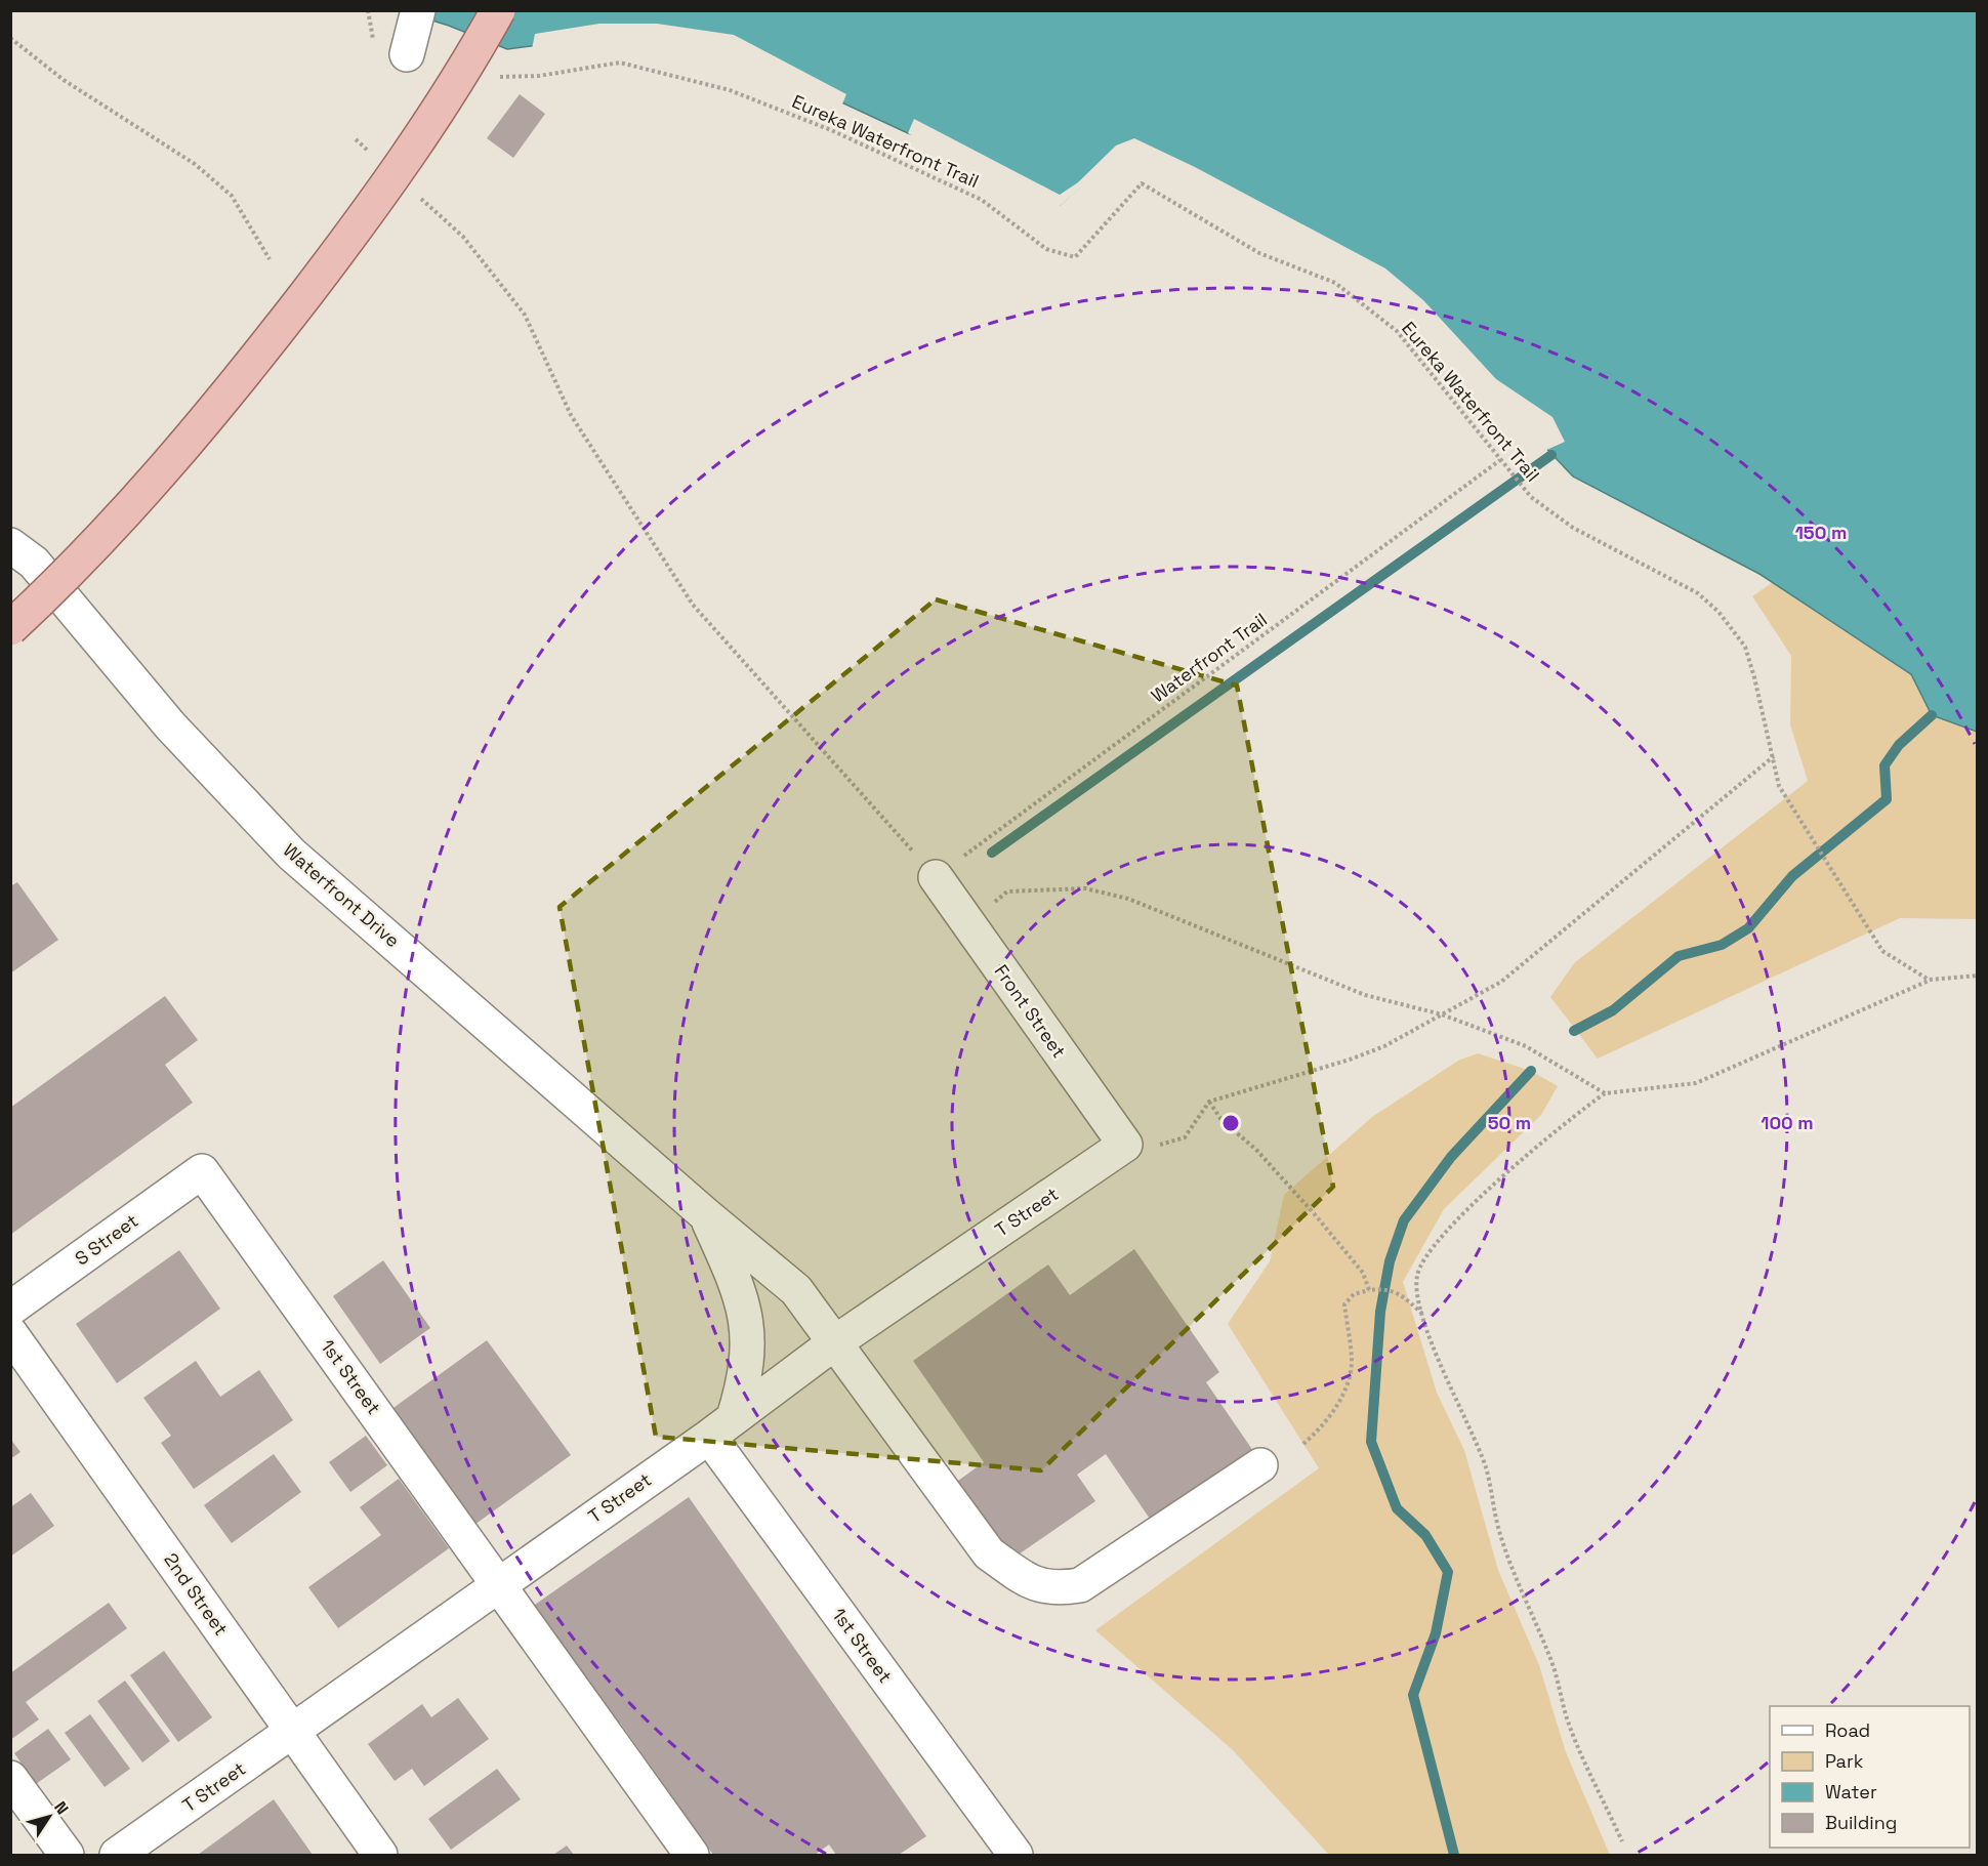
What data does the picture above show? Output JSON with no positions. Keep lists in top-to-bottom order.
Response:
{
  "streets": {
    "street": [
      "Waterfront Drive",
      "Front Street",
      "T Street",
      "S Street",
      "1st Street",
      "2nd Street"
    ],
    "path": ["Eureka Waterfront Trail", "Waterfront Trail"]
  },
  "crossings": [
    ["Eureka Waterfront Trail", "Waterfront Trail"],
    ["Waterfront Trail", "Front Street"],
    ["Waterfront Drive", "T Street"],
    ["Waterfront Drive", "1st Street"],
    ["Front Street", "T Street"],
    ["T Street", "1st Street"],
    ["T Street", "2nd Street"],
    ["S Street", "1st Street"]
  ],
  "legend": [
    "Road",
    "Park",
    "Water",
    "Building"
  ],
  "north": "top right",
  "rings": ["150 m", "50 m", "100 m"]
}
